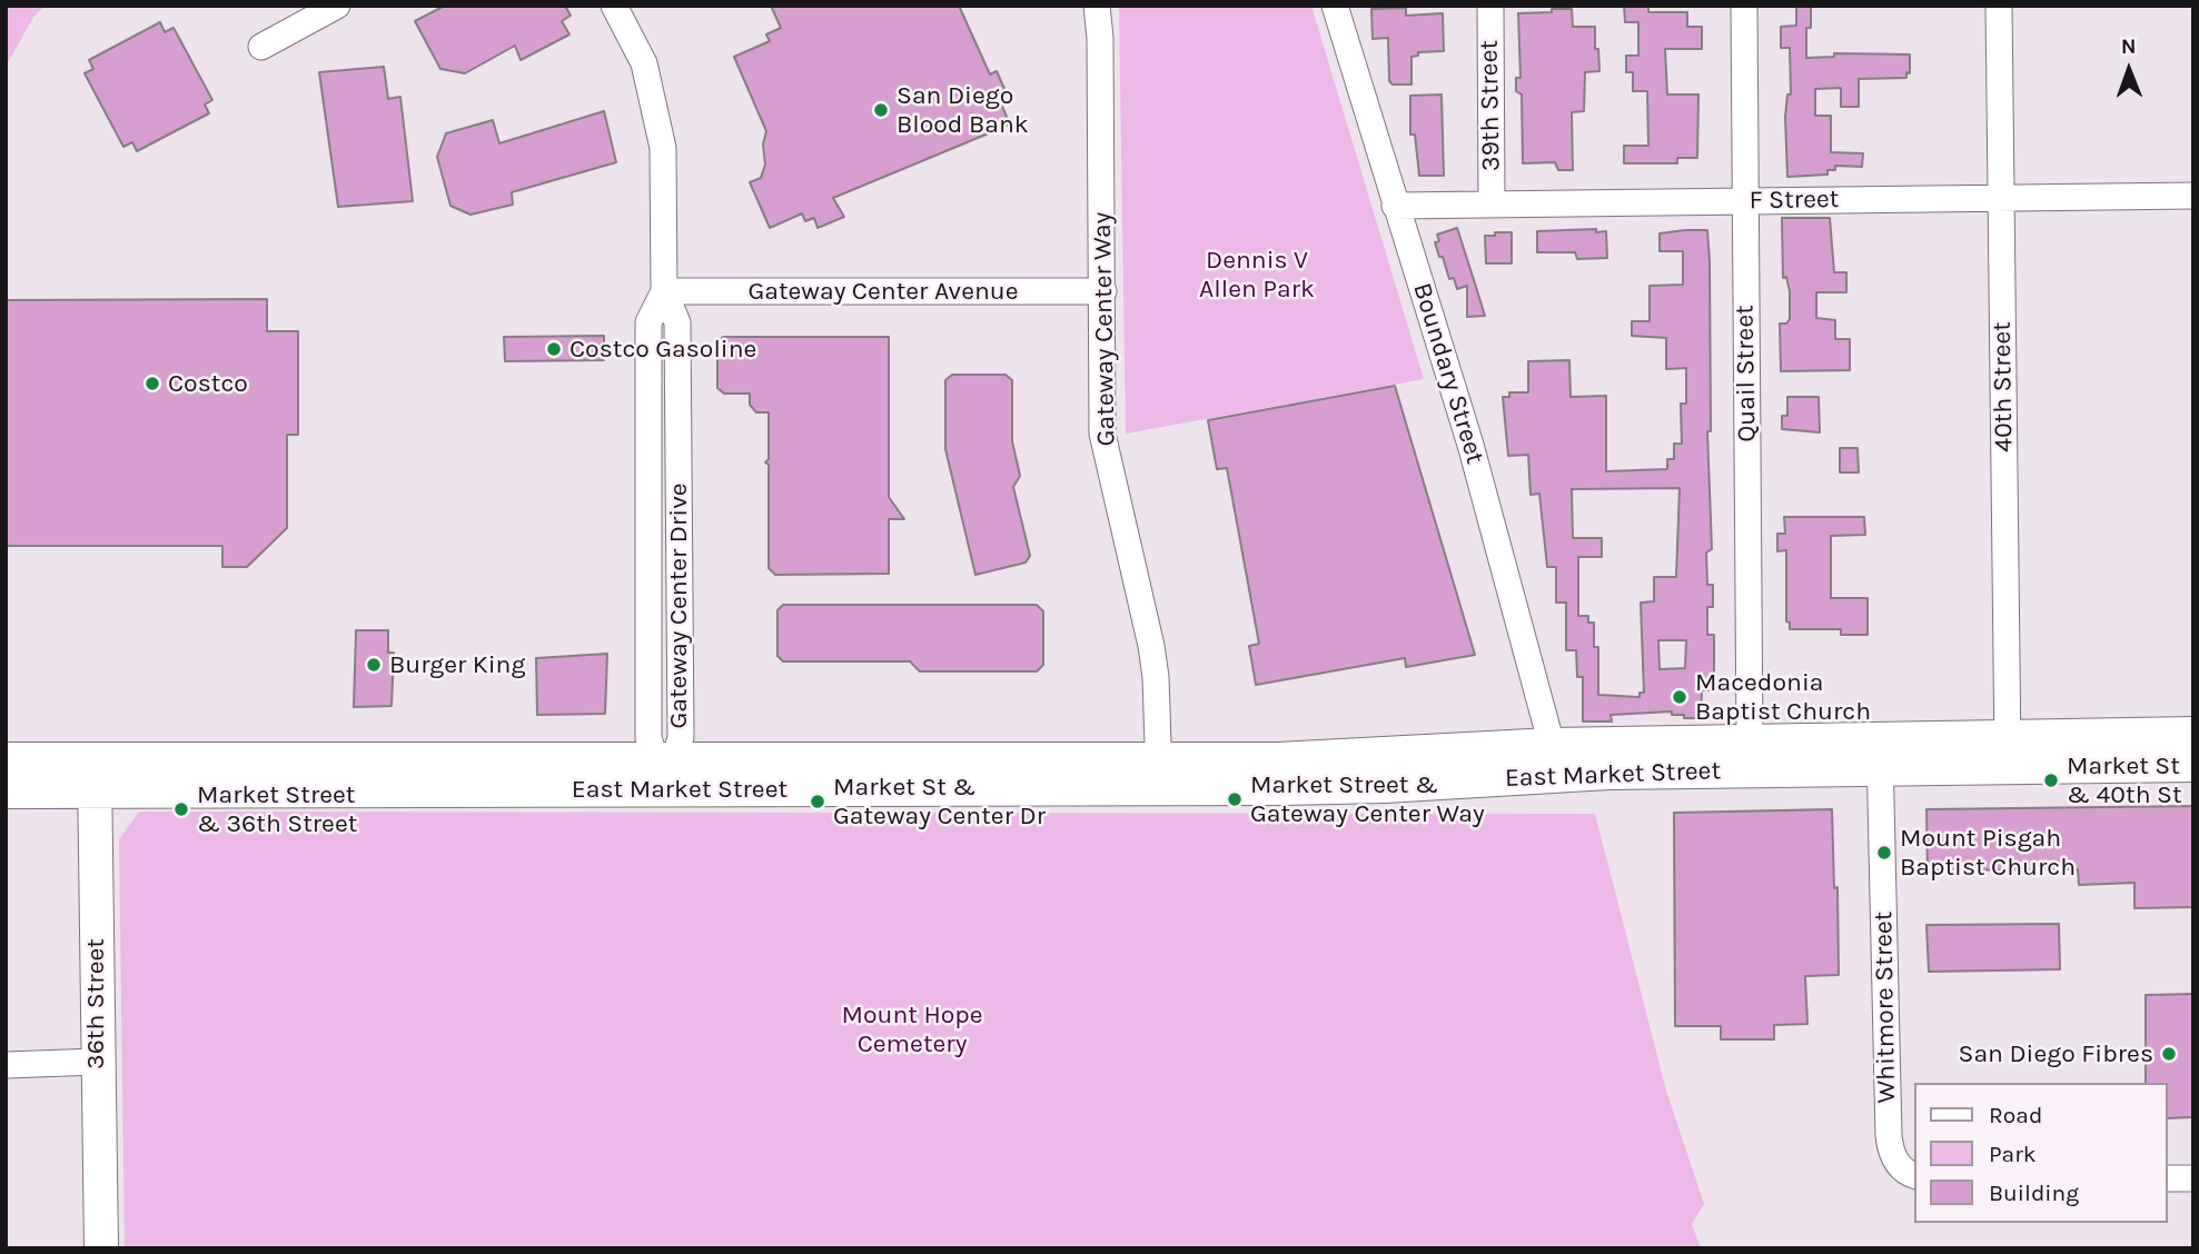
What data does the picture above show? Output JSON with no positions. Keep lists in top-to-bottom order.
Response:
{
  "streets": {
    "main road": ["East Market Street", "36th Street"],
    "street": [
      "39th Street",
      "F Street",
      "Gateway Center Avenue",
      "Gateway Center Way",
      "Boundary Street",
      "Quail Street",
      "40th Street",
      "Gateway Center Drive",
      "Whitmore Street"
    ]
  },
  "crossings": [
    ["39th Street", "F Street"],
    ["F Street", "Boundary Street"],
    ["F Street", "Quail Street"],
    ["F Street", "40th Street"],
    ["Gateway Center Avenue", "Gateway Center Way"],
    ["Gateway Center Avenue", "Gateway Center Drive"],
    ["Gateway Center Way", "East Market Street"],
    ["Boundary Street", "East Market Street"],
    ["Quail Street", "East Market Street"],
    ["40th Street", "East Market Street"],
    ["Gateway Center Drive", "East Market Street"],
    ["East Market Street", "36th Street"],
    ["East Market Street", "Whitmore Street"]
  ],
  "parks": ["Dennis V Allen Park", "Mount Hope Cemetery"],
  "places": [
    "San Diego Blood Bank",
    "Costco Gasoline",
    "Costco",
    "Burger King",
    "Macedonia Baptist Church",
    "Market St & 40th St",
    "Market Street & Gateway Center Way",
    "Market St & Gateway Center Dr",
    "Market Street & 36th Street",
    "Mount Pisgah Baptist Church",
    "San Diego Fibres"
  ],
  "legend": ["Road", "Park", "Building"],
  "north": "top"
}
